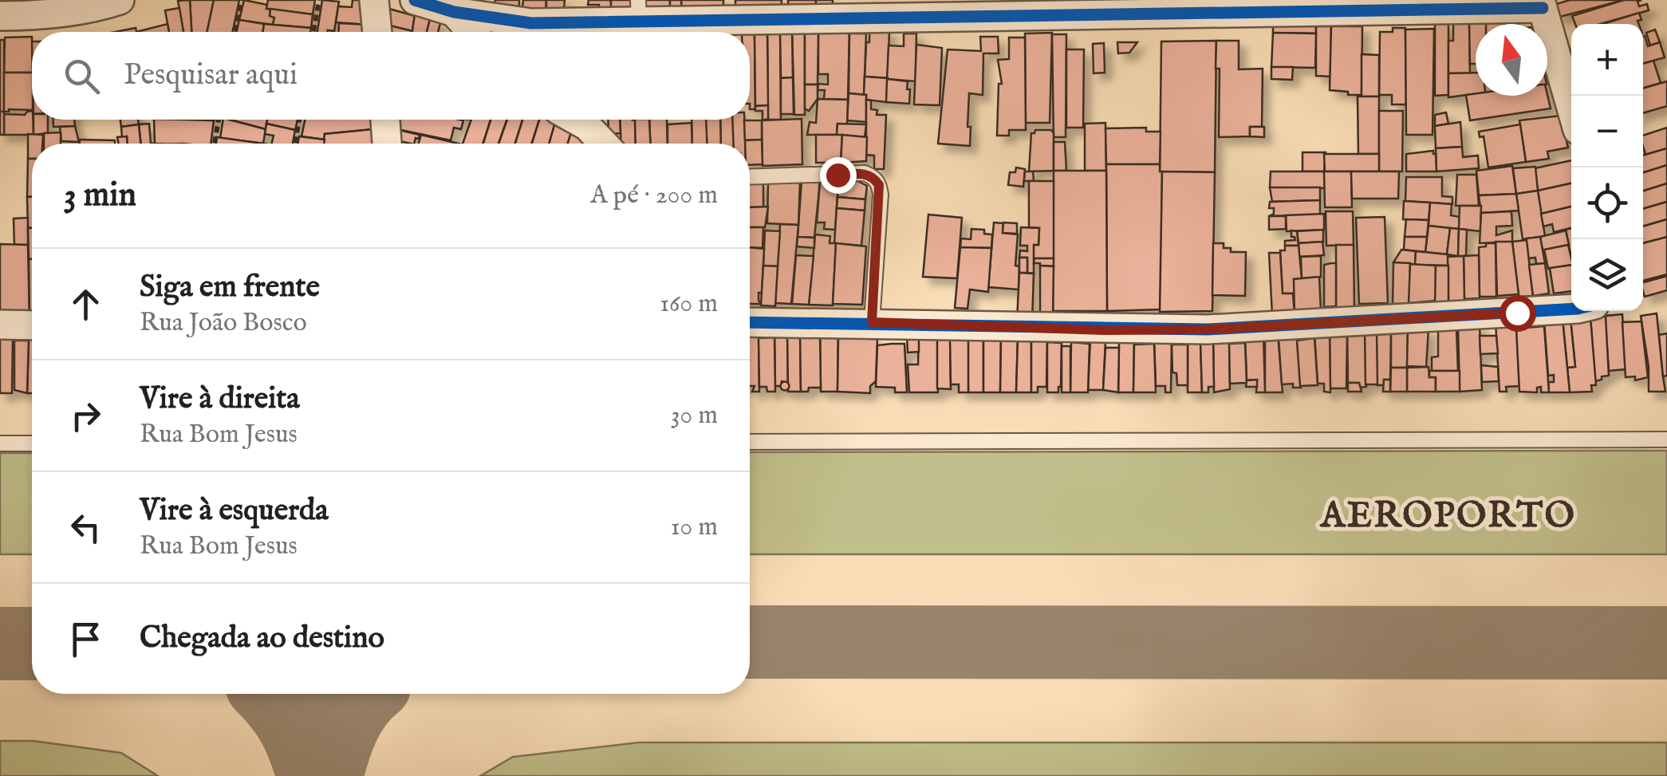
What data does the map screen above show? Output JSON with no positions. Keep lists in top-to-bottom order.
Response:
{
  "districts": ["AEROPORTO"],
  "north": "top",
  "page": {
    "map_buttons": ["+", "−"],
    "search": "Pesquisar aqui",
    "heading": ["3 min", "A pé · 200 m"],
    "list": [
      ["Siga em frente", "Rua João Bosco", "160 m"],
      ["Vire à direita", "Rua Bom Jesus", "30 m"],
      ["Vire à esquerda", "Rua Bom Jesus", "10 m"],
      "Chegada ao destino"
    ]
  }
}
